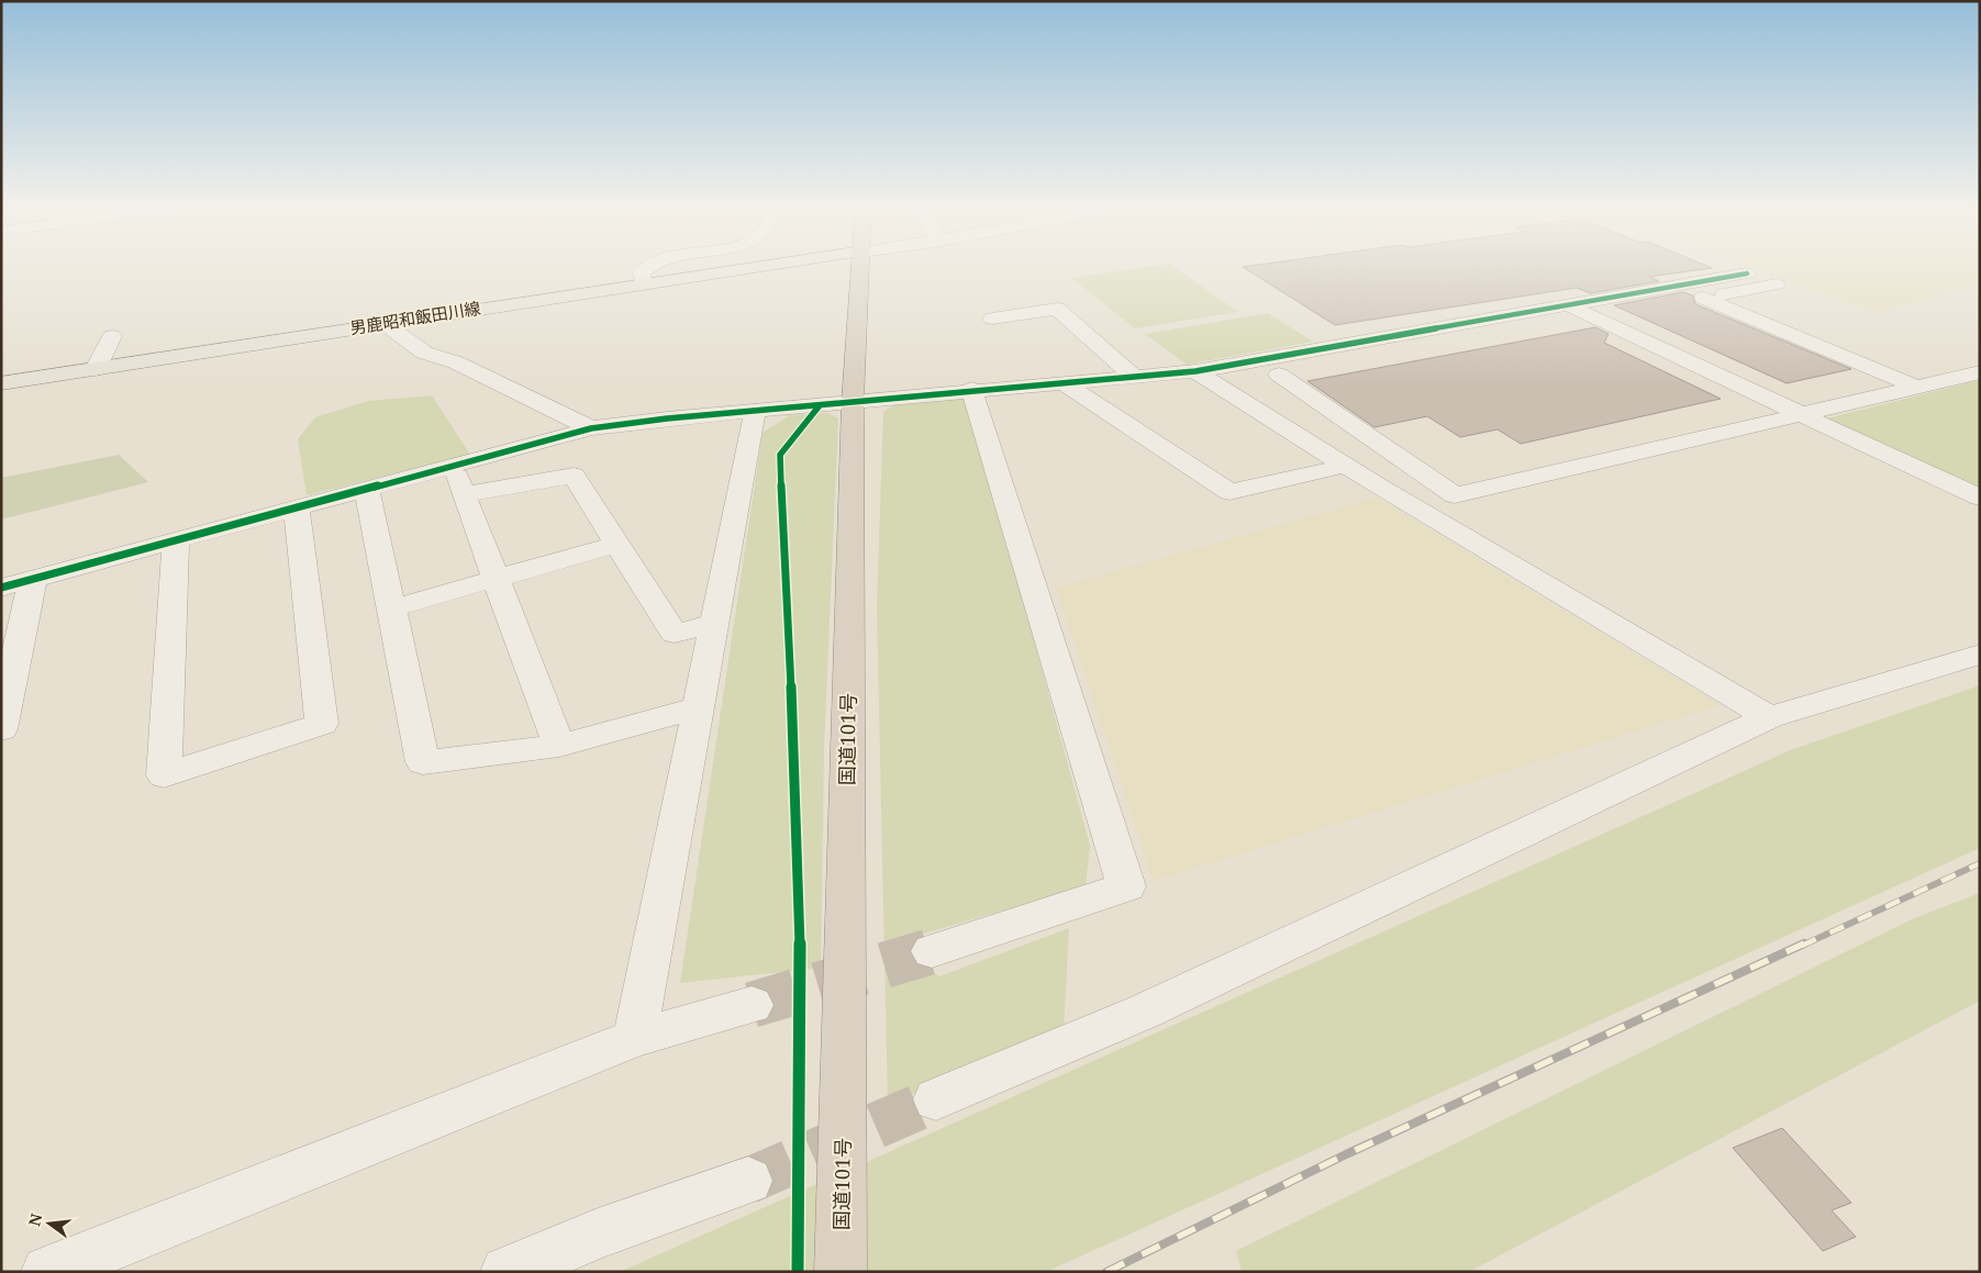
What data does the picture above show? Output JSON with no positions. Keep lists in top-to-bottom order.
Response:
{
  "streets": {
    "highway": ["国道101号"],
    "main road": ["男鹿昭和飯田川線"]
  },
  "north": "left"
}
